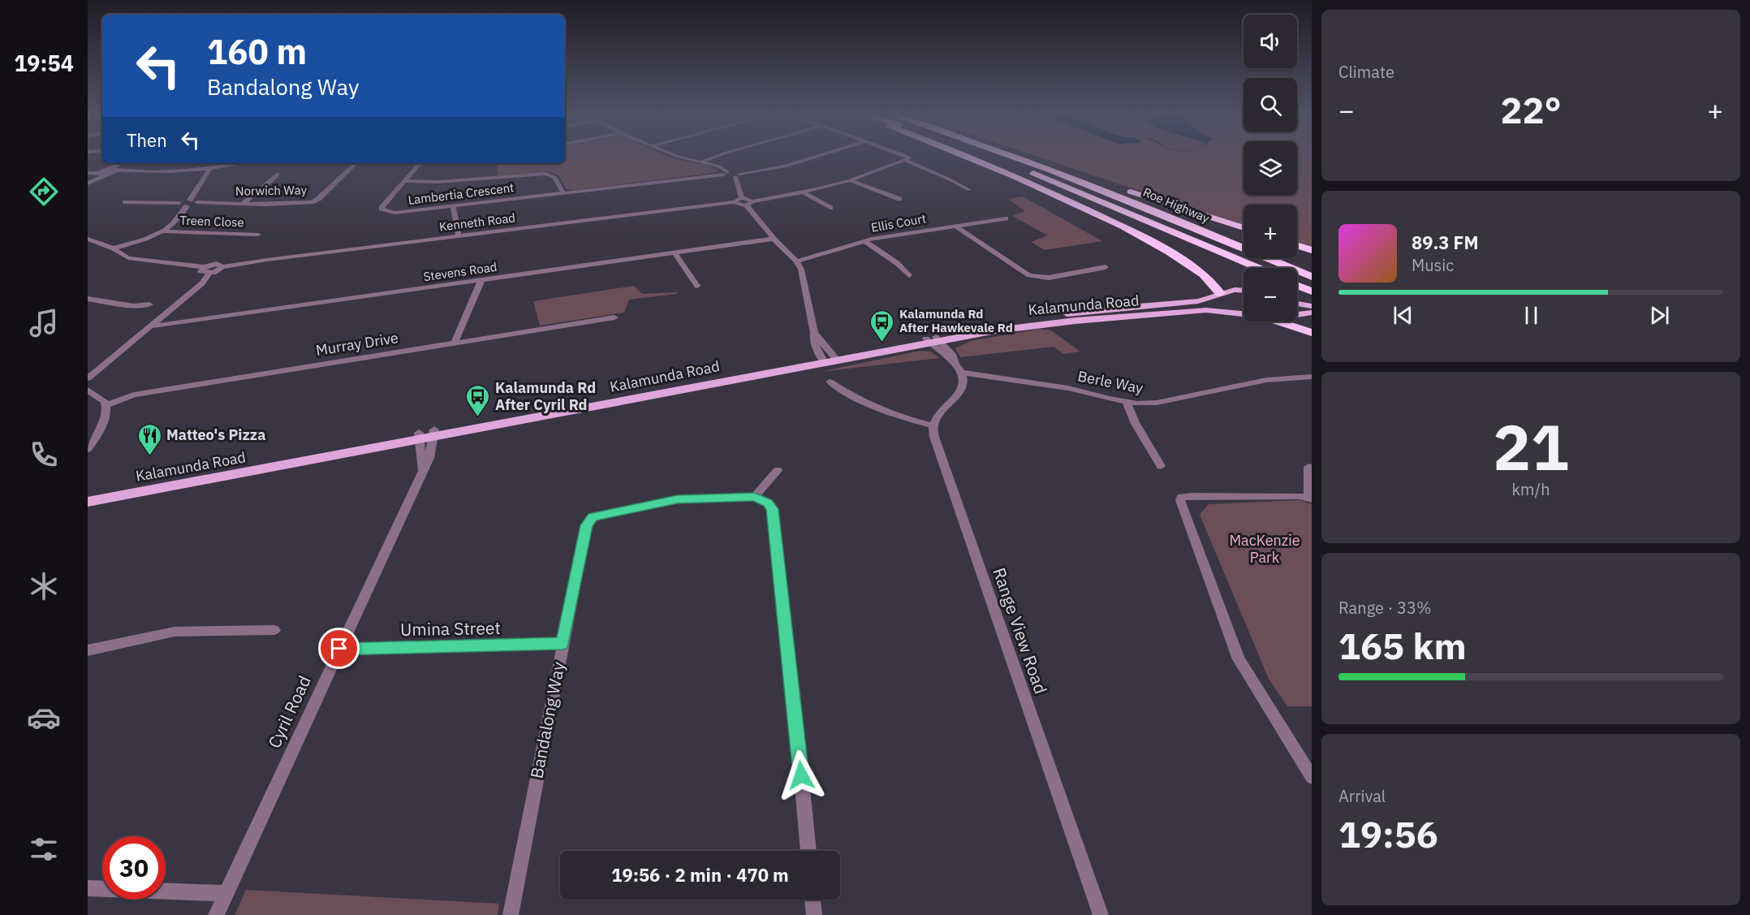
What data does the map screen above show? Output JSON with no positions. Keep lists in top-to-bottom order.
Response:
{
  "streets": {
    "highway": ["Roe Highway"],
    "main road": ["Kalamunda Road"],
    "street": [
      "Norwich Way",
      "Lambertia Crescent",
      "Treen Close",
      "Kenneth Road",
      "Ellis Court",
      "Stevens Road",
      "Murray Drive",
      "Berle Way",
      "Umina Street",
      "Range View Road",
      "Cyril Road",
      "Bandalong Way"
    ]
  },
  "crossings": [
    ["Kalamunda Road", "Cyril Road"],
    ["Umina Street", "Cyril Road"],
    ["Umina Street", "Bandalong Way"]
  ],
  "parks": ["MacKenzie Park"],
  "places": {
    "bus stop": ["Kalamunda Rd After Hawkevale Rd", "Kalamunda Rd After Cyril Rd"],
    "restaurant": ["Matteo's Pizza"]
  },
  "page": {
    "tabs": "19:54",
    "tile": [
      "Climate",
      ["21", "km/h"],
      ["Range · 33%", "165 km"],
      ["Arrival", "19:56"]
    ],
    "map_buttons": ["+", "−"],
    "turn": ["160 m", "Bandalong Way"],
    "heat": ["−", "22°", "+"],
    "then": "Then",
    "song": ["89.3 FM", "Music"],
    "limit": "30",
    "trip": "19:56 · 2 min · 470 m"
  }
}
